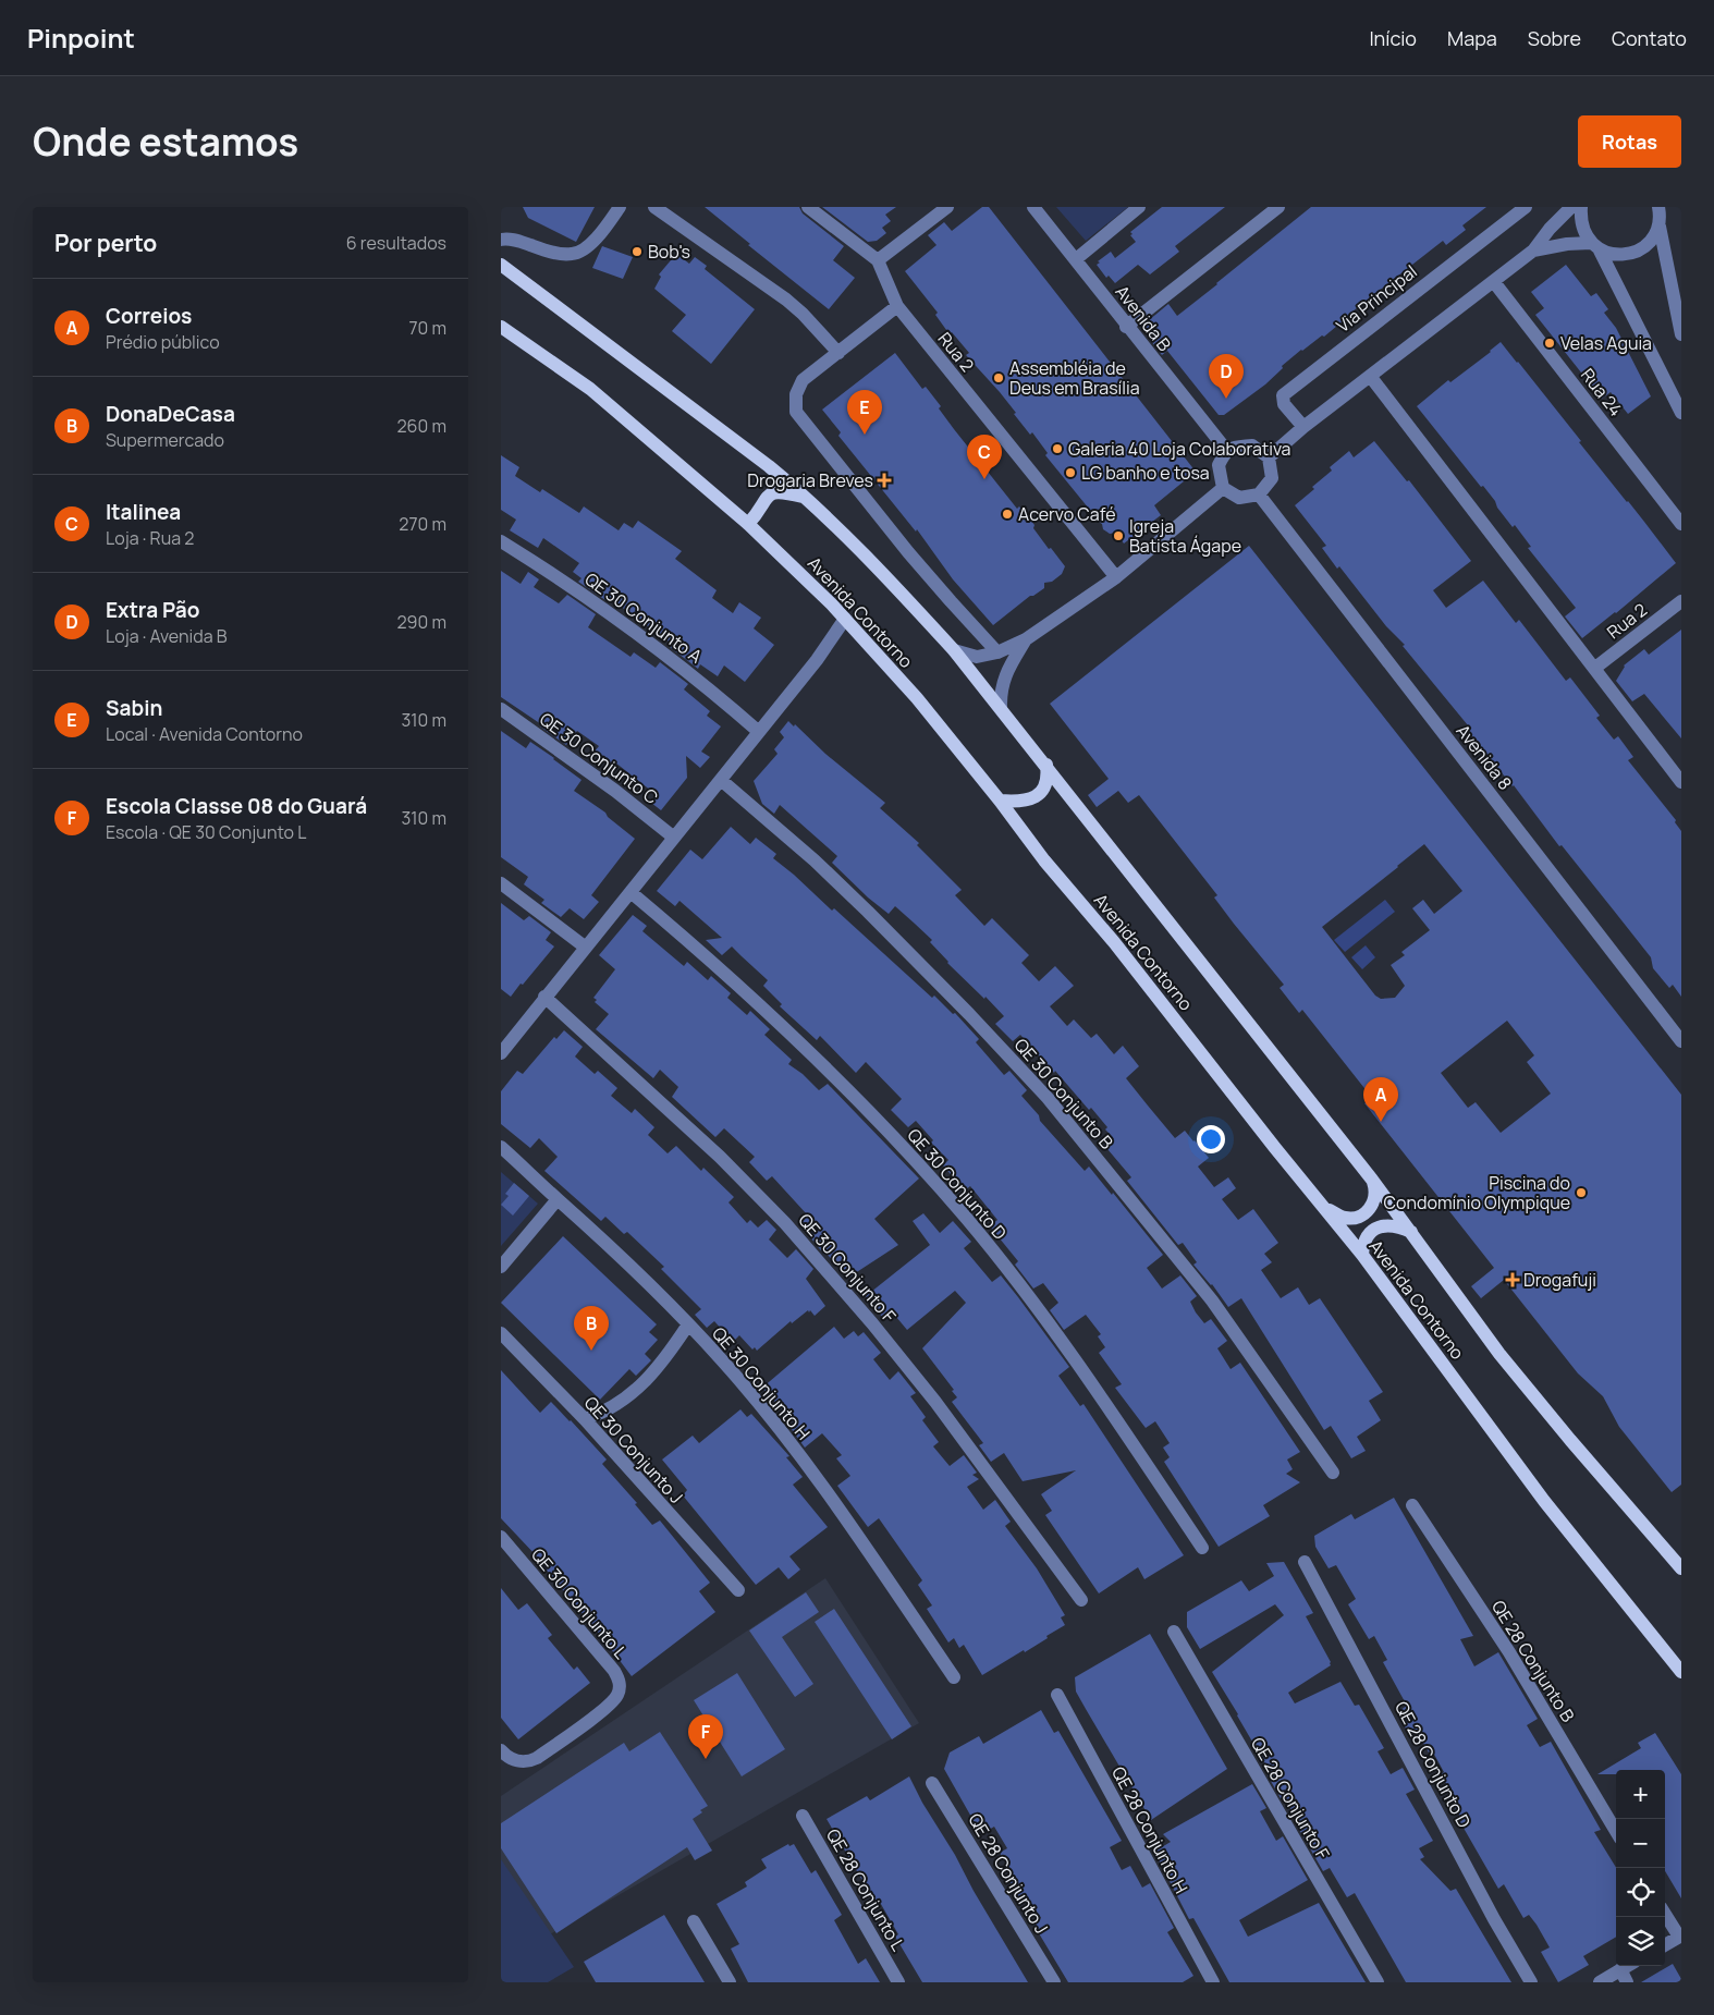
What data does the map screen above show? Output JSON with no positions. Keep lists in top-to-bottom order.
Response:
{
  "streets": {
    "main road": ["Avenida Contorno"],
    "street": [
      "Via Principal",
      "Avenida B",
      "Rua 2",
      "Rua 24",
      "QE 30 Conjunto A",
      "Avenida 8",
      "QE 30 Conjunto C",
      "QE 30 Conjunto B",
      "QE 30 Conjunto D",
      "QE 30 Conjunto F",
      "QE 30 Conjunto H",
      "QE 30 Conjunto J",
      "QE 30 Conjunto L",
      "QE 28 Conjunto B",
      "QE 28 Conjunto D",
      "QE 28 Conjunto F",
      "QE 28 Conjunto H",
      "QE 28 Conjunto J",
      "QE 28 Conjunto L"
    ]
  },
  "crossings": [
    ["Avenida B", "Avenida 8"]
  ],
  "places": {
    "other": [
      "Bob's",
      "Velas Aguia",
      "Assembléia de Deus em Brasília",
      "Galeria 40 Loja Colaborativa",
      "LG banho e tosa",
      "Acervo Café",
      "Igreja Batista Ágape",
      "Piscina do Condomínio Olympique"
    ],
    "health": ["Drogaria Breves", "Drogafuji"]
  },
  "page": {
    "header": "Pinpoint",
    "nav": [
      "Início",
      "Mapa",
      "Sobre",
      "Contato"
    ],
    "title": "Onde estamos",
    "buttons": "Rotas",
    "heading": ["Por perto", "6 resultados"],
    "list": [
      {
        "mark": "A",
        "name": "Correios",
        "note": "Prédio público",
        "value": "70 m"
      },
      {
        "mark": "B",
        "name": "DonaDeCasa",
        "note": "Supermercado",
        "value": "260 m"
      },
      {
        "mark": "C",
        "name": "Italinea",
        "note": "Loja · Rua 2",
        "value": "270 m"
      },
      {
        "mark": "D",
        "name": "Extra Pão",
        "note": "Loja · Avenida B",
        "value": "290 m"
      },
      {
        "mark": "E",
        "name": "Sabin",
        "note": "Local · Avenida Contorno",
        "value": "310 m"
      },
      {
        "mark": "F",
        "name": "Escola Classe 08 do Guará",
        "note": "Escola · QE 30 Conjunto L",
        "value": "310 m"
      }
    ],
    "pins": [
      "D",
      "E",
      "C",
      "A",
      "B",
      "F"
    ],
    "map_buttons": ["+", "−"]
  }
}
